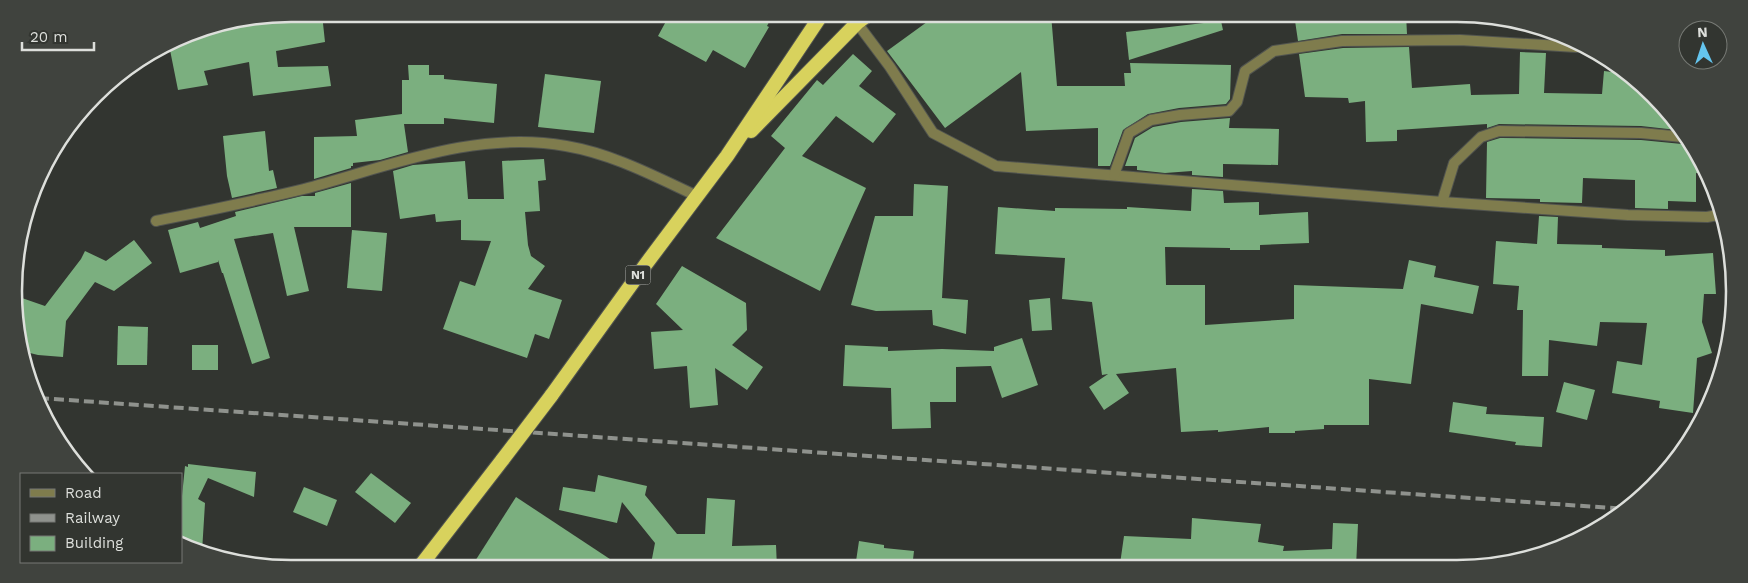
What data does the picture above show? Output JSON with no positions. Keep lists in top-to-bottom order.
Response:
{
  "streets": {
    "highway": ["N1"]
  },
  "legend": ["Road", "Railway", "Building"],
  "scale_bar": "20 m",
  "north": "top"
}
